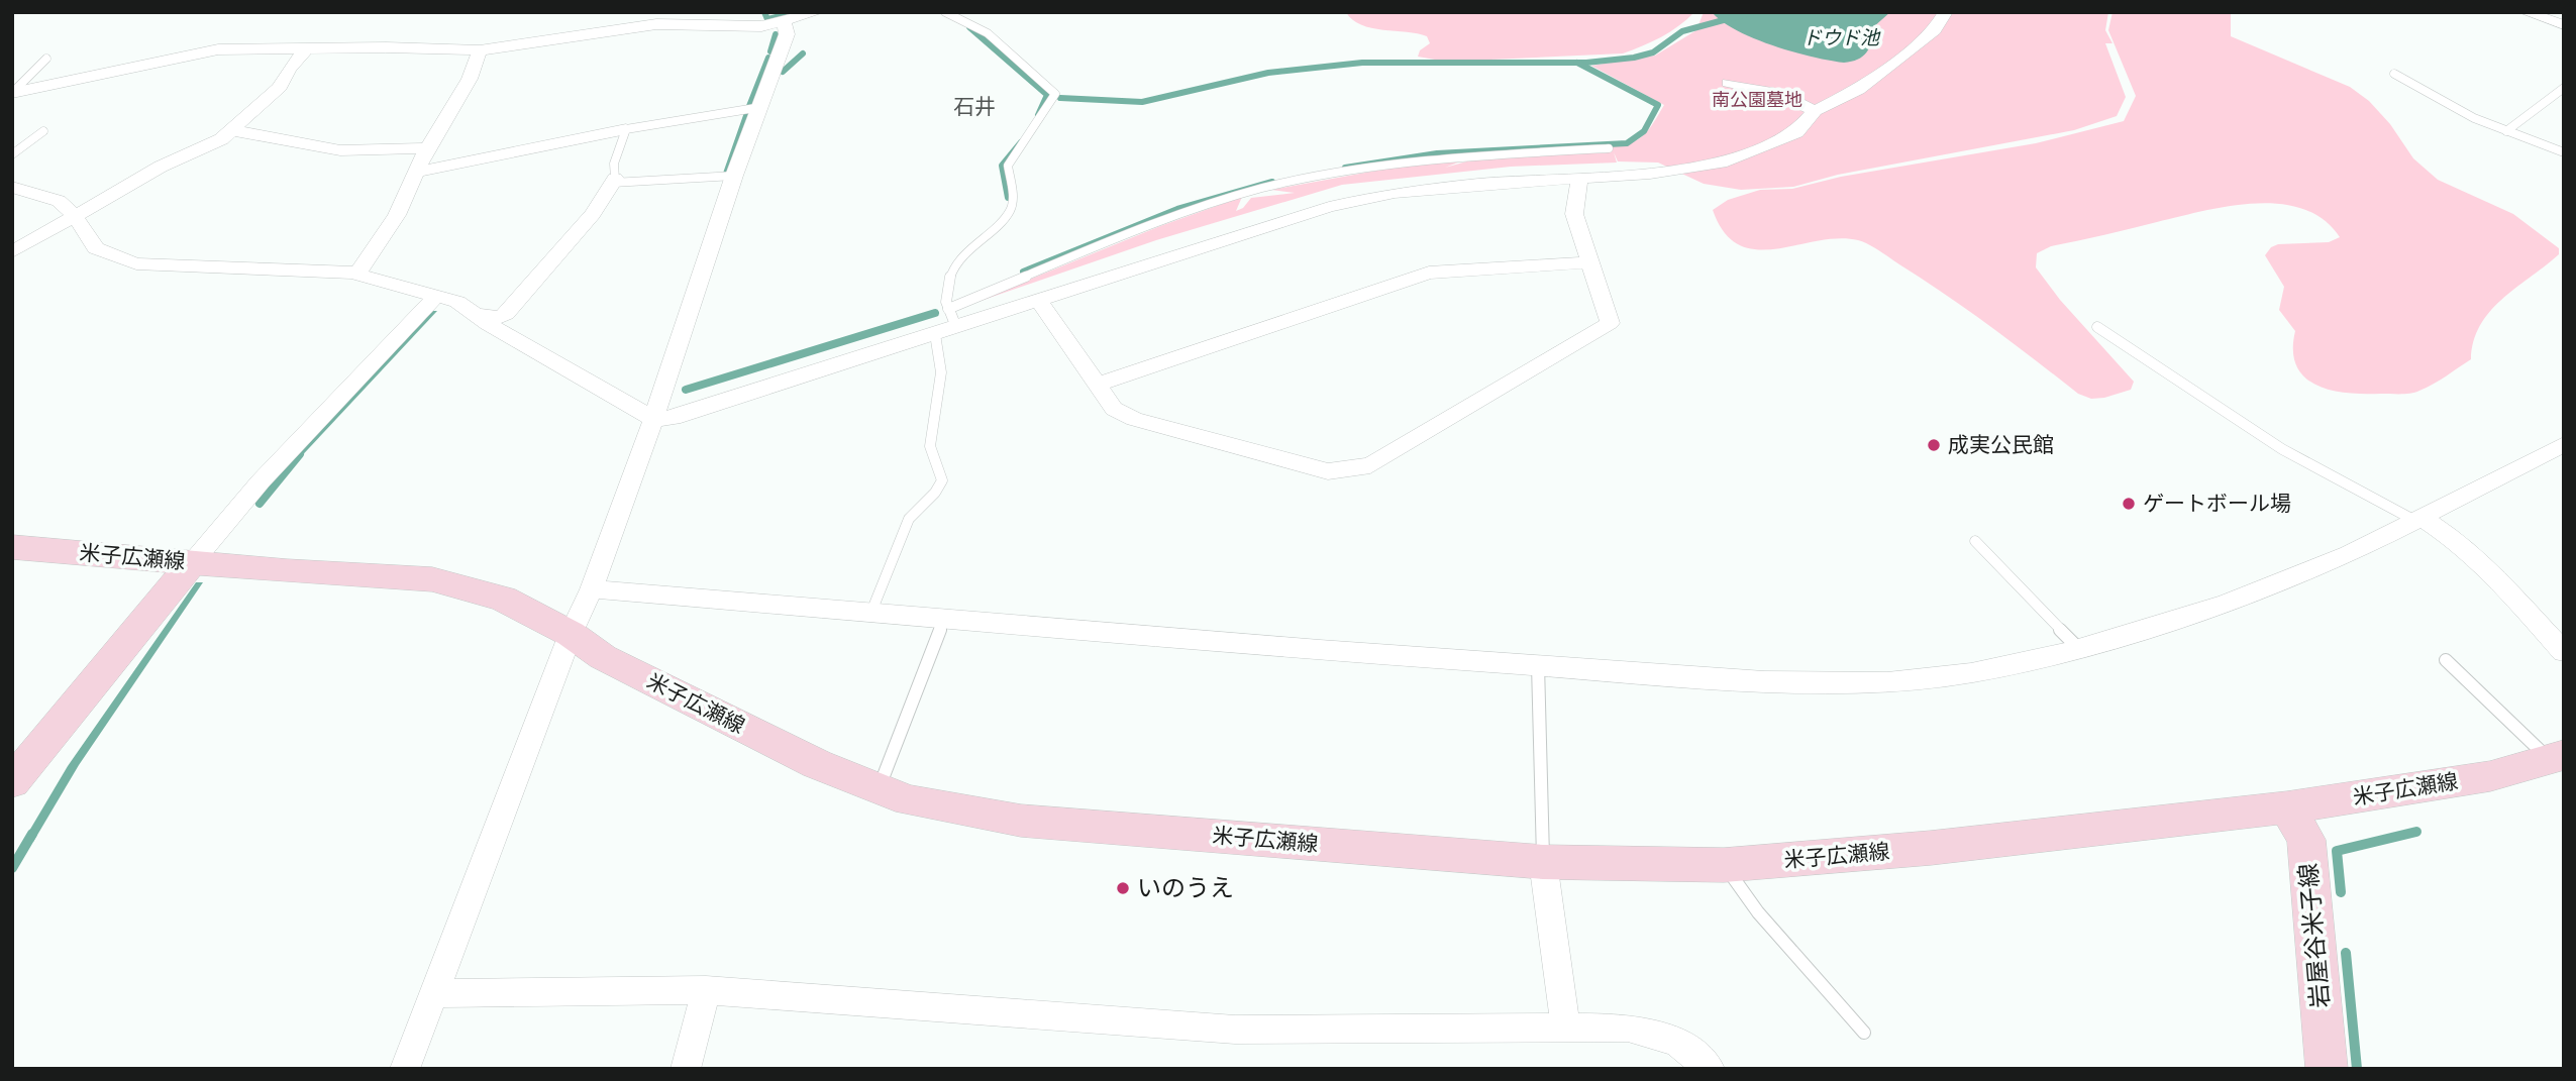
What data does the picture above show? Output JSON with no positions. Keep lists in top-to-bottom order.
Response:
{
  "streets": {
    "main road": ["米子広瀬線", "岩屋谷米子線"]
  },
  "crossings": [
    ["米子広瀬線", "岩屋谷米子線"]
  ],
  "districts": ["石井"],
  "water": ["ドウド池"],
  "parks": ["南公園墓地"],
  "places": ["成実公民館", "ゲートボール場", "いのうえ"]
}
